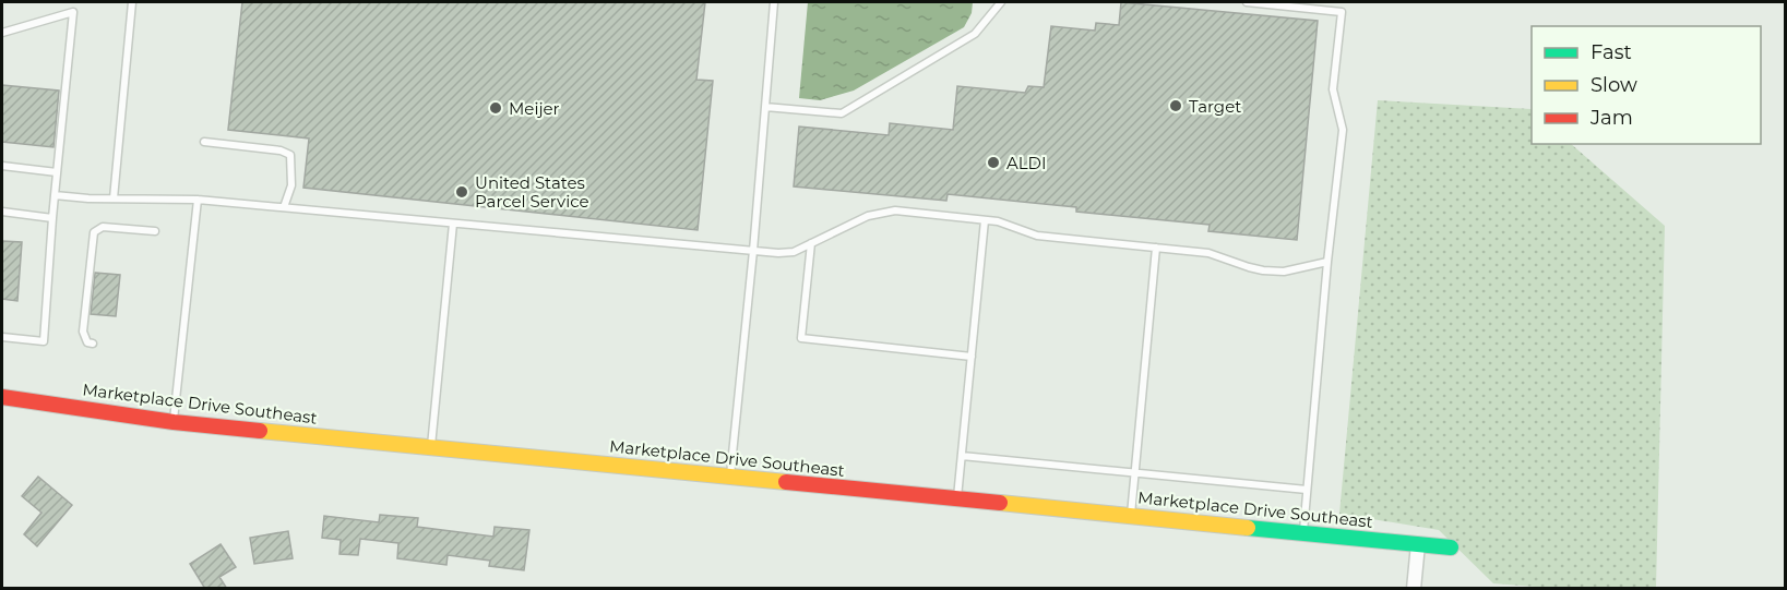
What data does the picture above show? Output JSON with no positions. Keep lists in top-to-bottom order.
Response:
{
  "streets": {
    "street": ["Marketplace Drive Southeast"]
  },
  "places": [
    "Target",
    "Meijer",
    "ALDI",
    "United States Parcel Service"
  ],
  "legend": ["Fast", "Slow", "Jam"]
}
